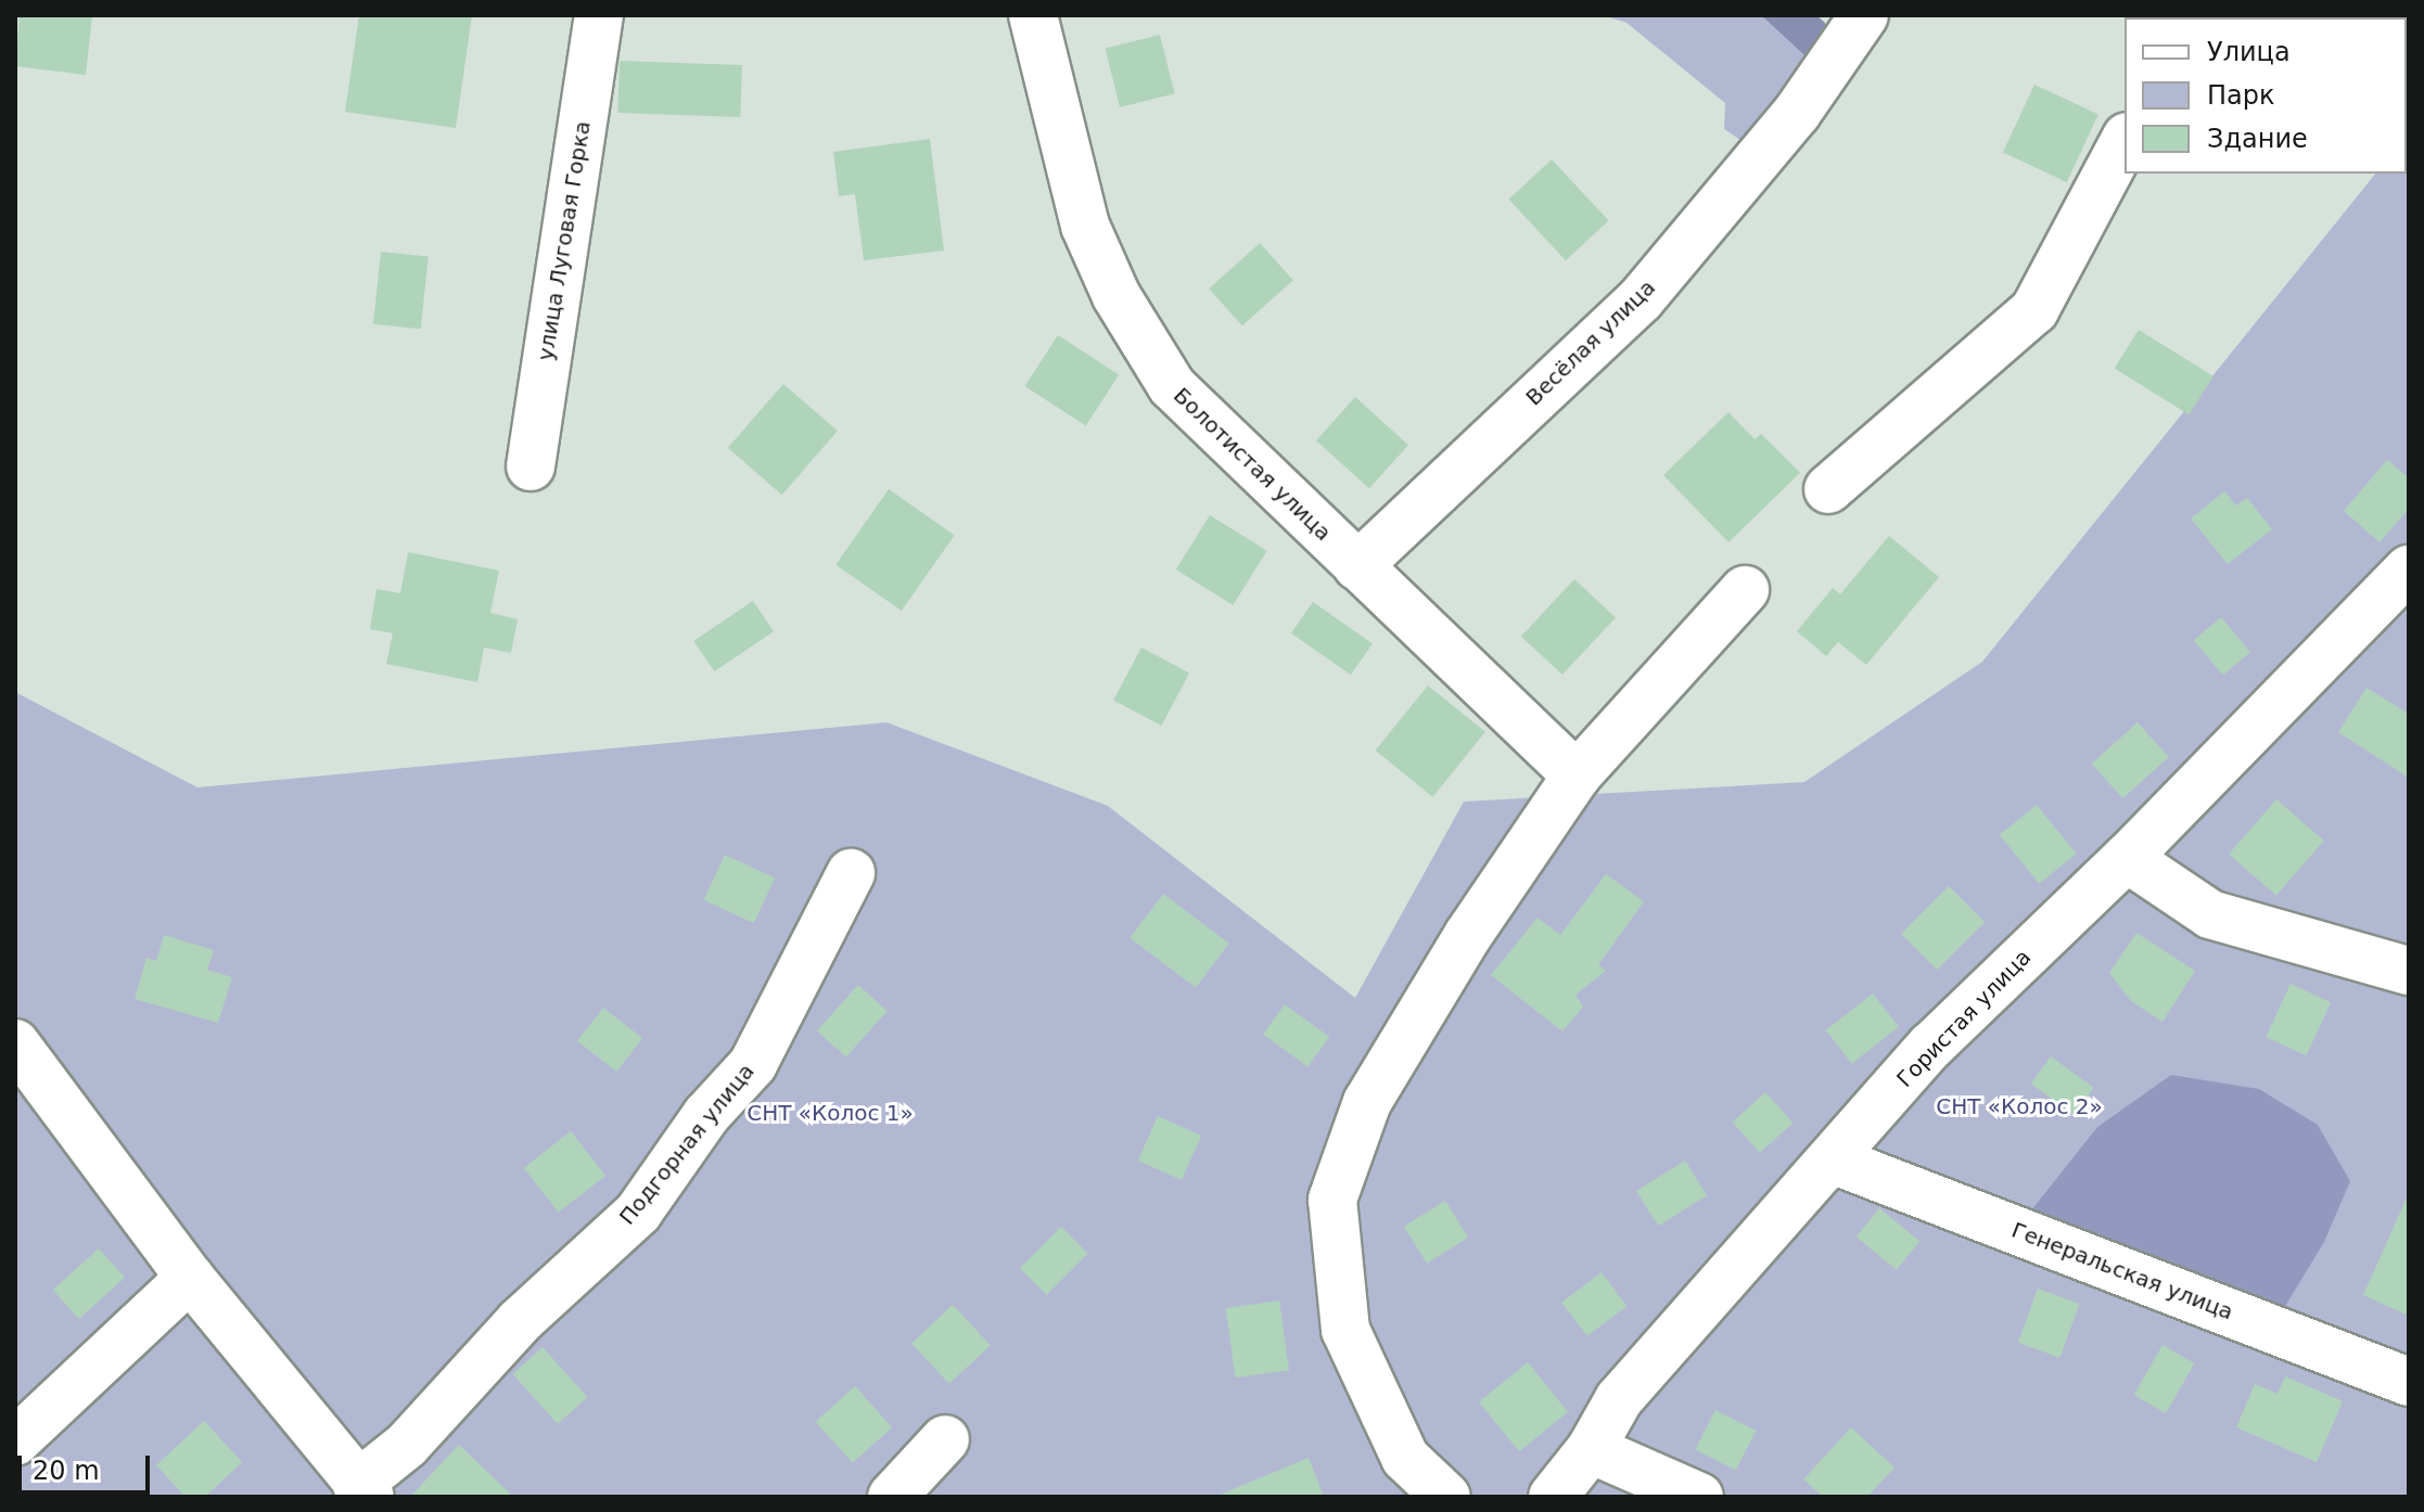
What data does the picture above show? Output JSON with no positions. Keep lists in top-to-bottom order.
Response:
{
  "streets": {
    "street": [
      "улица Луговая Горка",
      "Весёлая улица",
      "Болотистая улица",
      "Гористая улица",
      "Подгорная улица",
      "Генеральская улица"
    ]
  },
  "crossings": [
    ["Весёлая улица", "Болотистая улица"],
    ["Гористая улица", "Генеральская улица"]
  ],
  "parks": ["СНТ «Колос 2»", "СНТ «Колос 1»"],
  "legend": ["Улица", "Парк", "Здание"],
  "scale_bar": "20 m"
}
